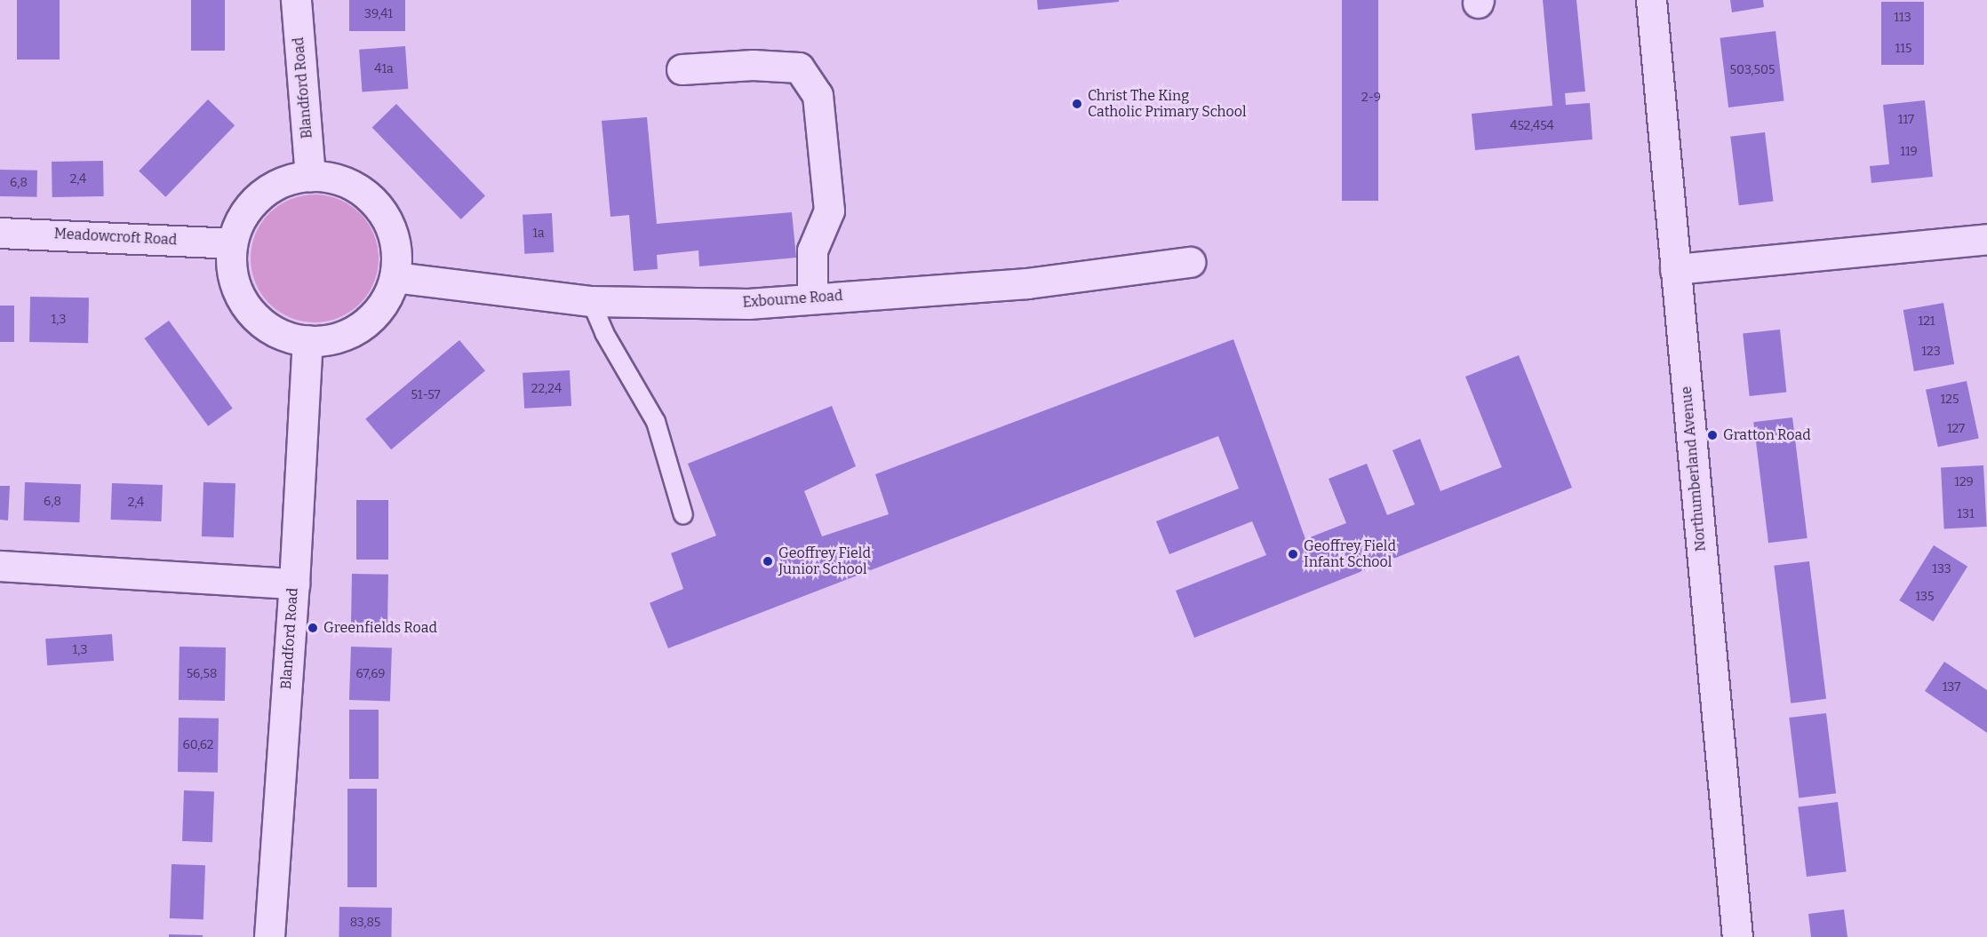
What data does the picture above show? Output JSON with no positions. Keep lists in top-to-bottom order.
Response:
{
  "streets": {
    "street": [
      "Blandford Road",
      "Meadowcroft Road",
      "Exbourne Road",
      "Northumberland Avenue"
    ]
  },
  "crossings": [
    ["Blandford Road", "Meadowcroft Road"],
    ["Blandford Road", "Exbourne Road"],
    ["Meadowcroft Road", "Exbourne Road"]
  ],
  "places": [
    "Christ The King Catholic Primary School",
    "Gratton Road",
    "Geoffrey Field Infant School",
    "Geoffrey Field Junior School",
    "Greenfields Road"
  ],
  "house_numbers": [
    "39,41",
    "113",
    "115",
    "41a",
    "503,505",
    "2-9",
    "117",
    "452,454",
    "119",
    "2,4",
    "6,8",
    "1a",
    "1,3",
    "121",
    "123",
    "22,24",
    "51-57",
    "125",
    "127",
    "129",
    "6,8",
    "2,4",
    "131",
    "133",
    "135",
    "1,3",
    "56,58",
    "67,69",
    "137",
    "60,62",
    "83,85"
  ]
}
